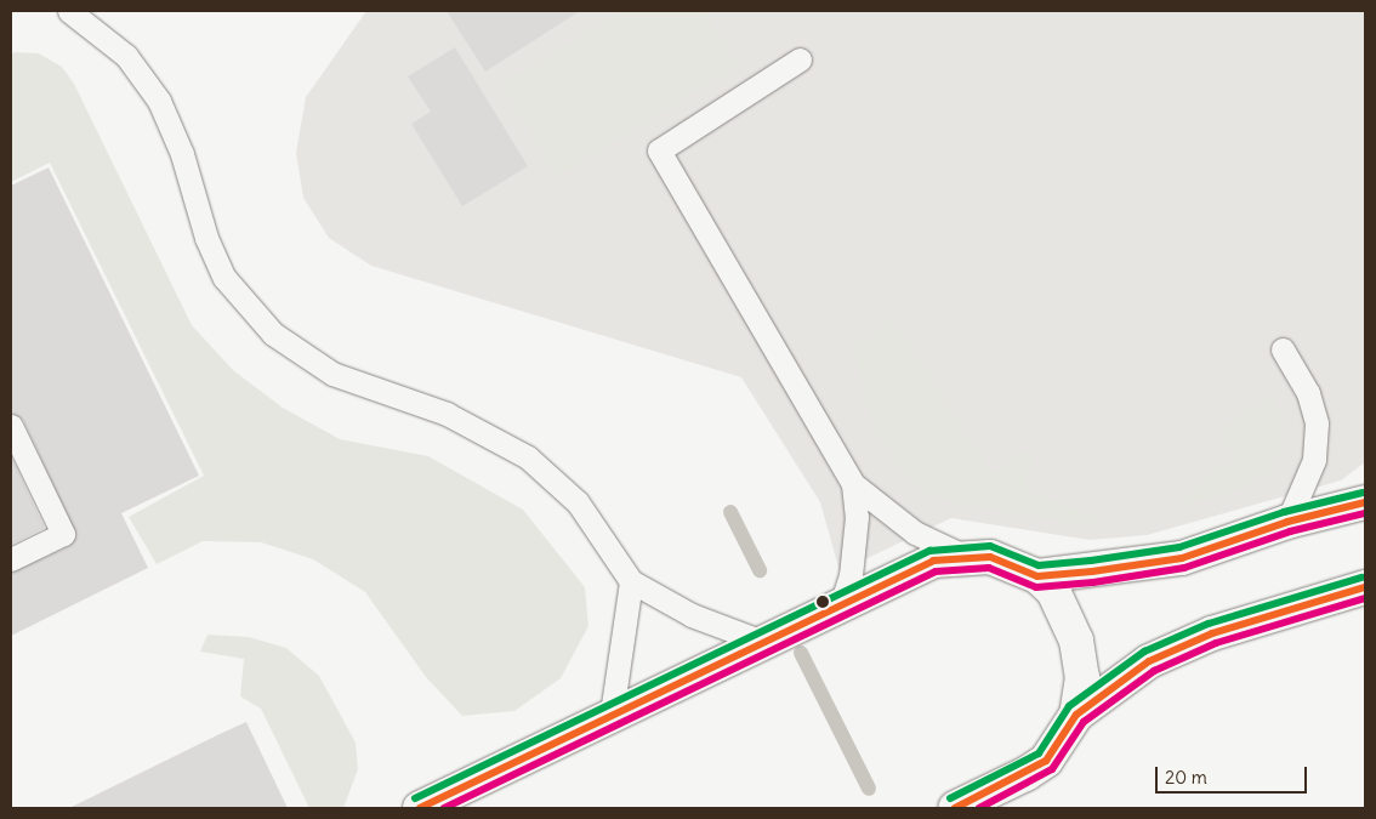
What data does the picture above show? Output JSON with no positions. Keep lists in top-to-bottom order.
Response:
{
  "scale_bar": "20 m"
}
